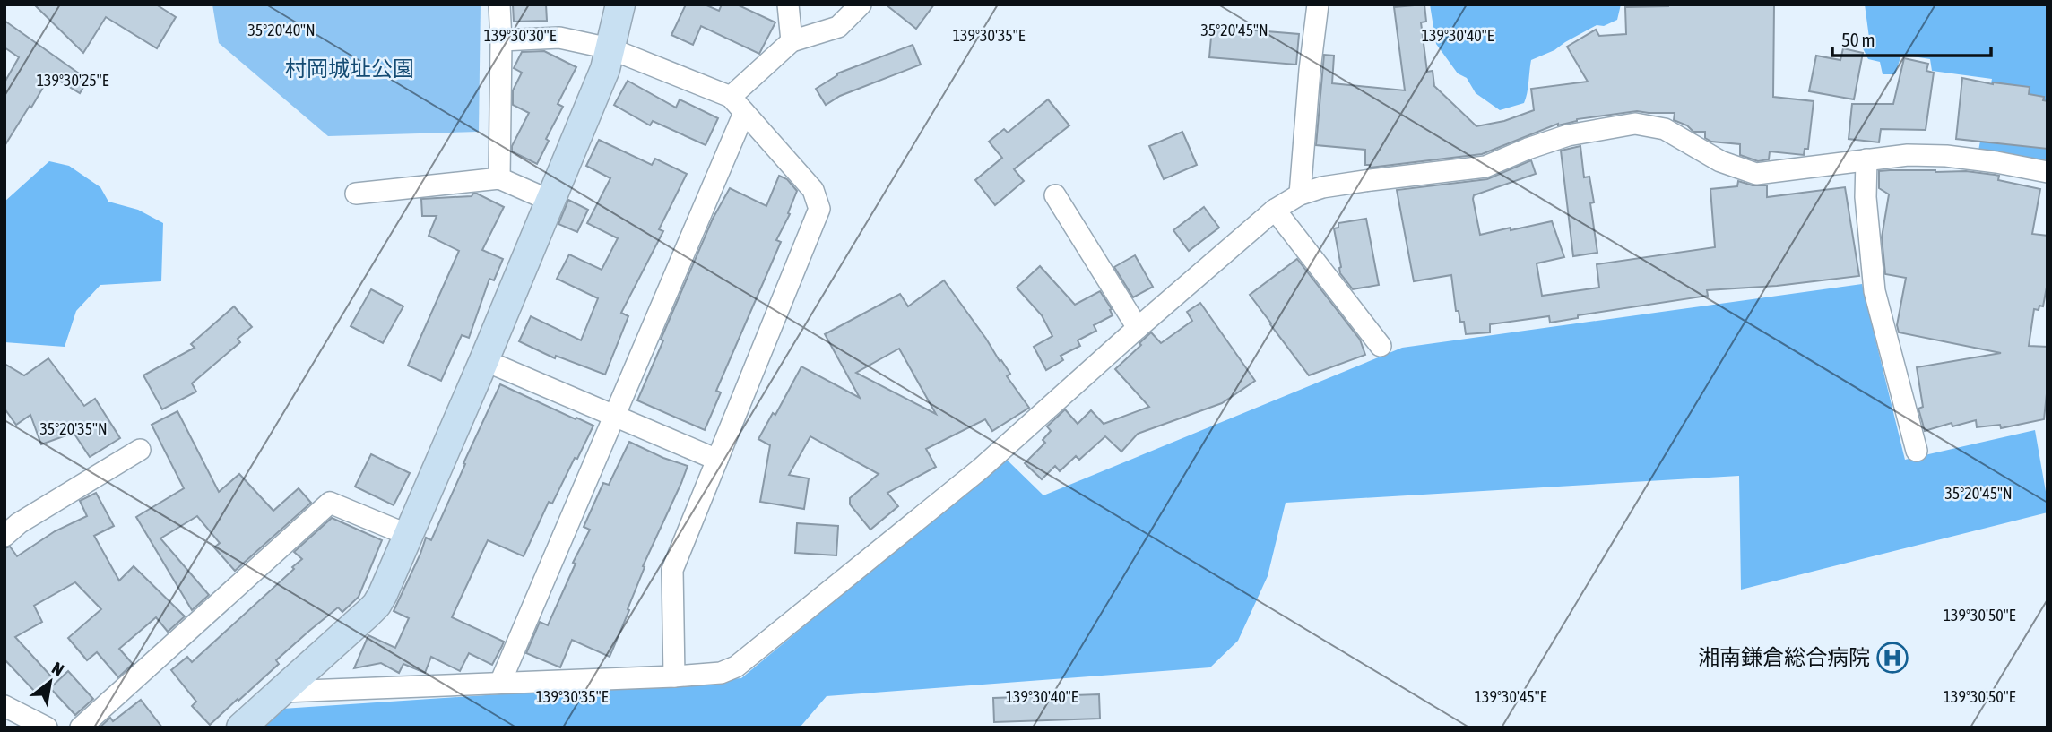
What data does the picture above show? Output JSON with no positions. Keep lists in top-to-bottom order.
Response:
{
  "parks": ["村岡城址公園"],
  "places": {
    "hospital": ["湘南鎌倉総合病院"]
  },
  "scale_bar": "50 m",
  "north": "top right",
  "coordinates": [
    "35°20'40\"N",
    "35°20'45\"N",
    "139°30'30\"E",
    "139°30'35\"E",
    "139°30'40\"E",
    "139°30'25\"E",
    "35°20'35\"N",
    "139°30'50\"E",
    "139°30'45\"E"
  ]
}
